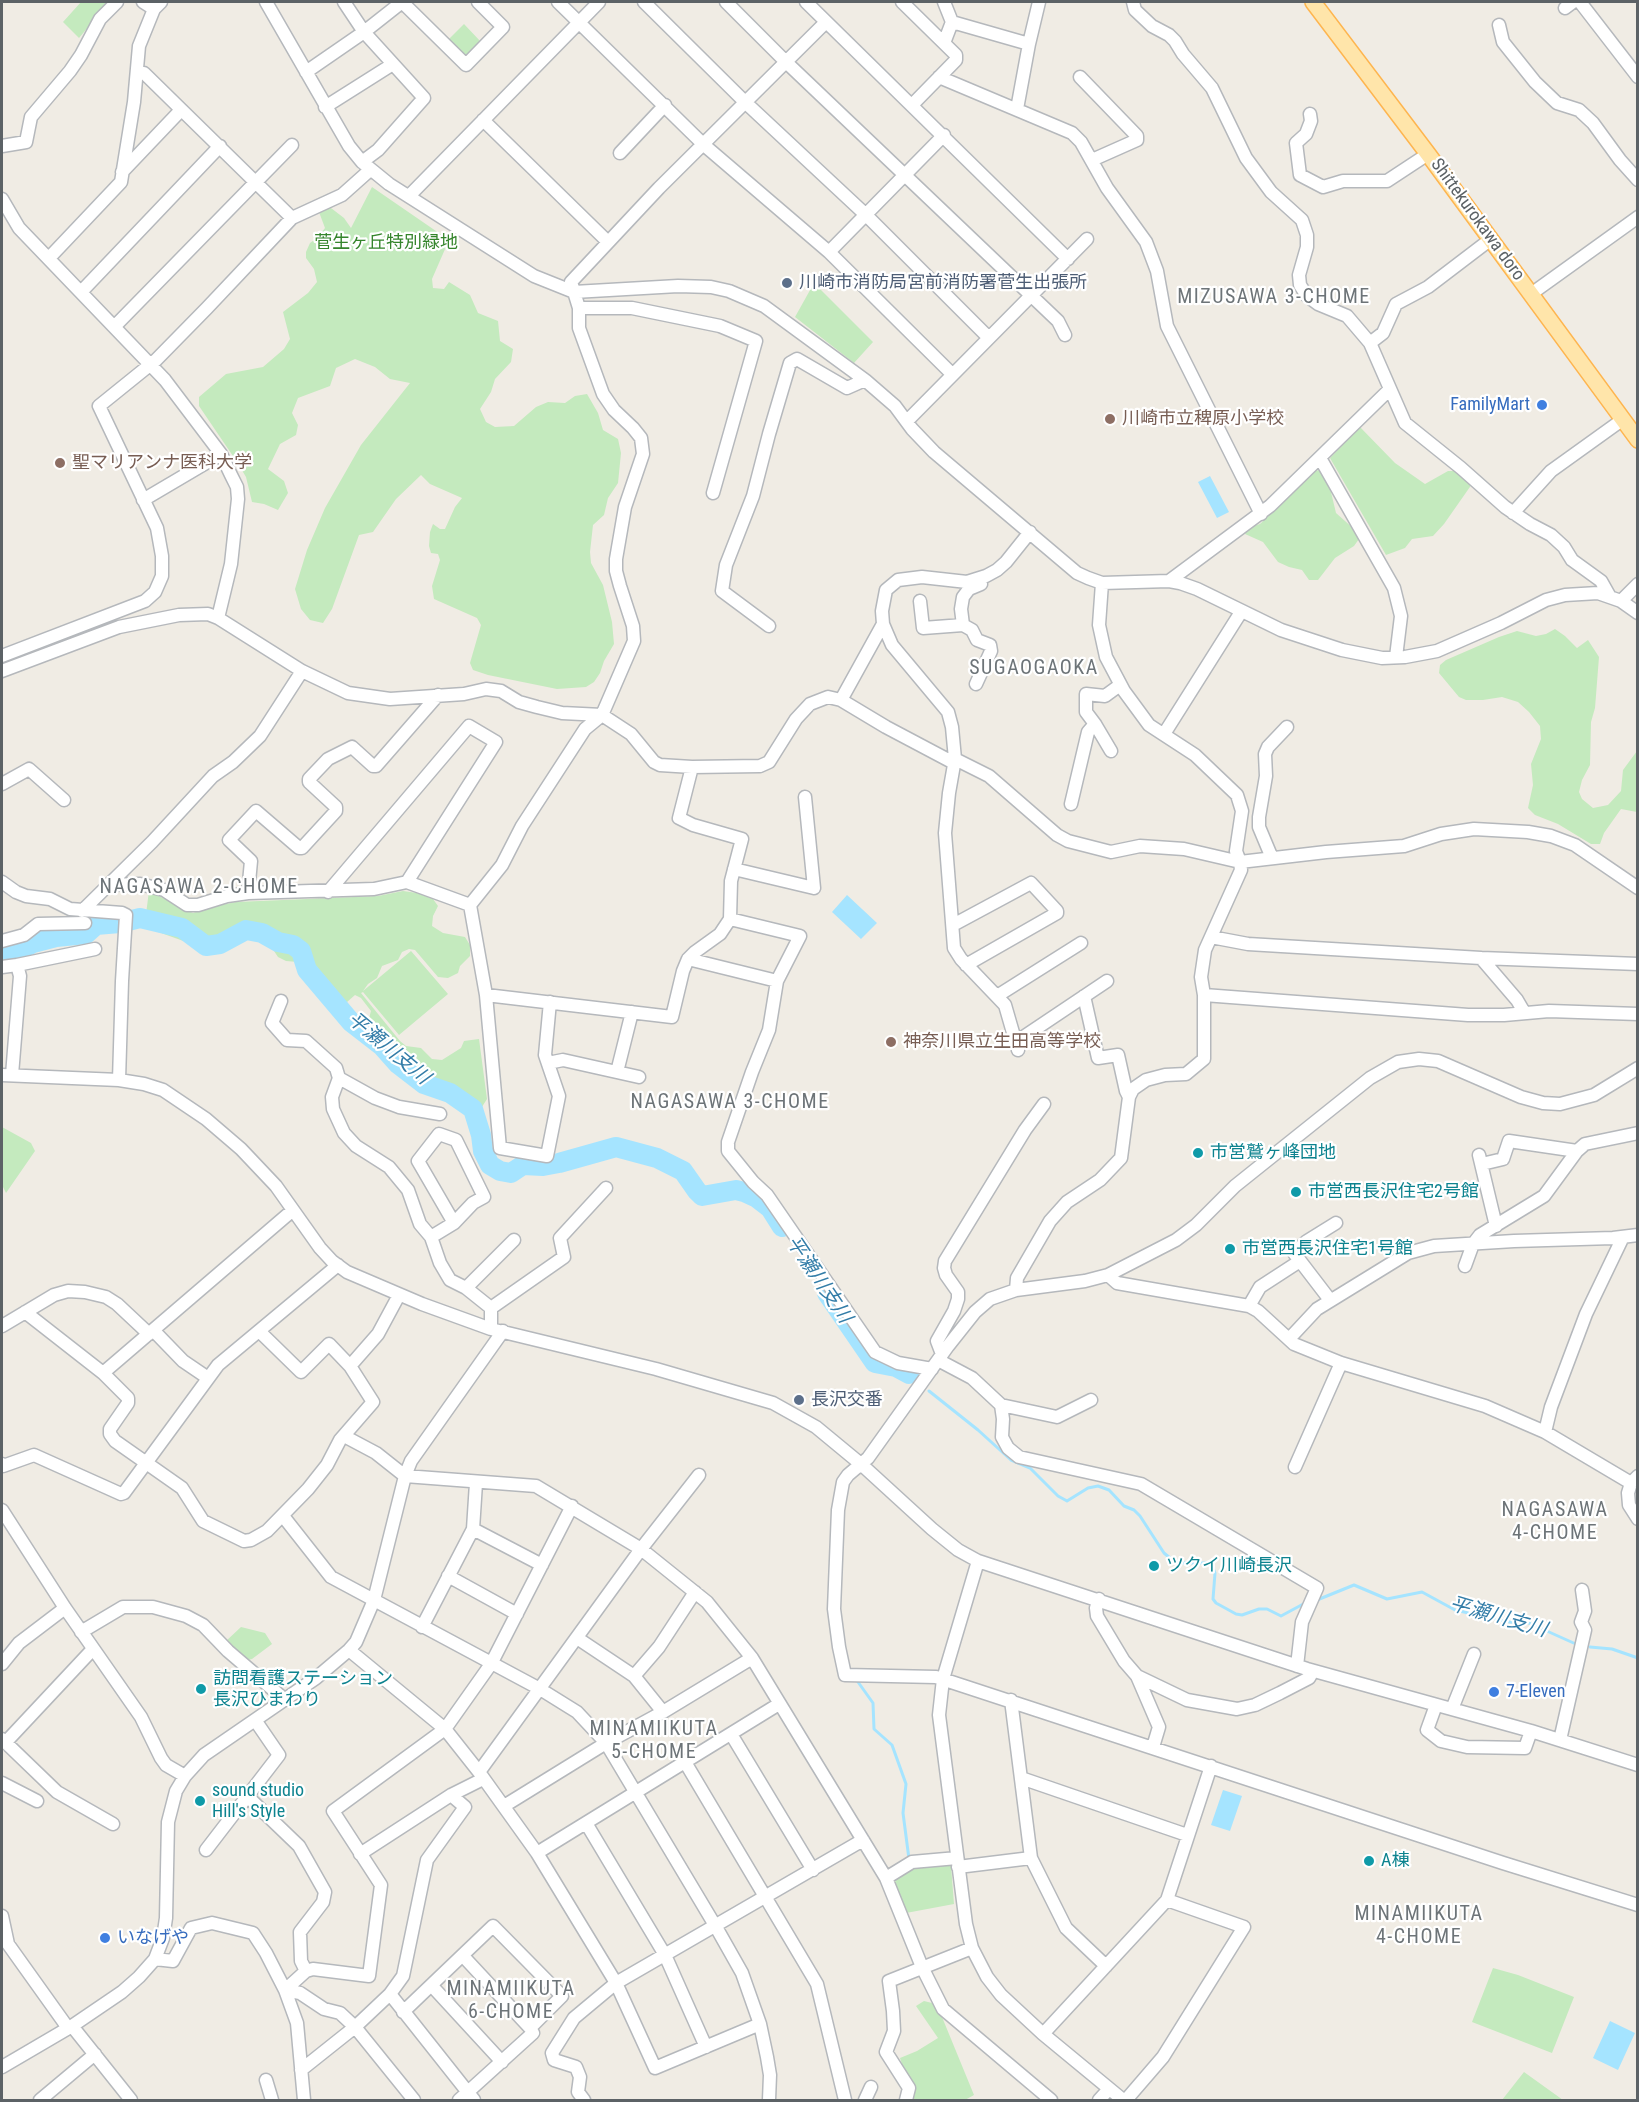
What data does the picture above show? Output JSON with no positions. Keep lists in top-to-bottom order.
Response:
{
  "streets": {
    "main road": ["Shittekurokawa doro"]
  },
  "districts": [
    "MIZUSAWA 3-CHOME",
    "SUGAOGAOKA",
    "NAGASAWA 2-CHOME",
    "NAGASAWA 3-CHOME",
    "NAGASAWA 4-CHOME",
    "MINAMIIKUTA 5-CHOME",
    "MINAMIIKUTA 4-CHOME",
    "MINAMIIKUTA 6-CHOME"
  ],
  "water": ["平瀬川支川"],
  "parks": ["菅生ヶ丘特別緑地"],
  "places": [
    "川崎市消防局宮前消防署菅生出張所",
    "FamilyMart",
    "川崎市立稗原小学校",
    "聖マリアンナ医科大学",
    "神奈川県立生田高等学校",
    "市営鷲ヶ峰団地",
    "市営西長沢住宅2号館",
    "市営西長沢住宅1号館",
    "長沢交番",
    "ツクイ川崎長沢",
    "訪問看護ステーション 長沢ひまわり",
    "7-Eleven",
    "sound studio Hill's Style",
    "A棟",
    "いなげや"
  ]
}
